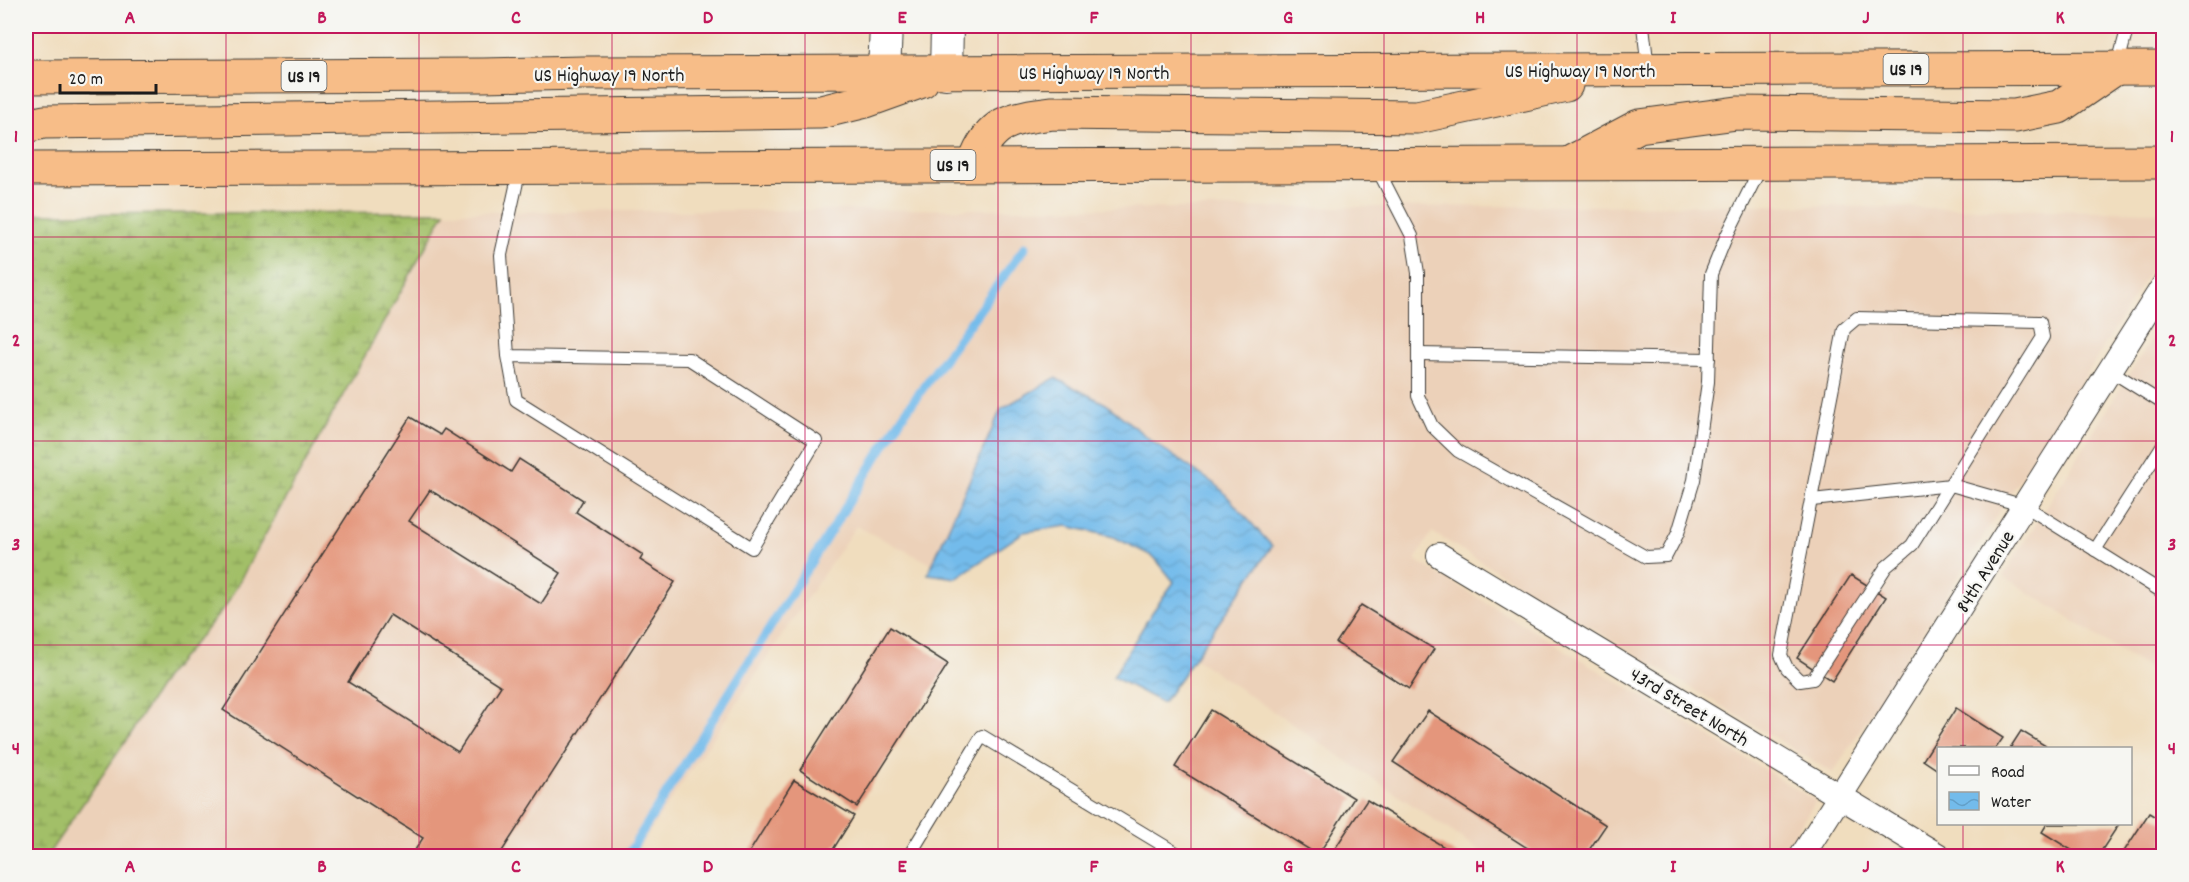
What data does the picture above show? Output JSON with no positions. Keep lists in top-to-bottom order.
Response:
{
  "streets": {
    "highway": ["US 19", "US Highway 19 North"],
    "street": ["84th Avenue", "43rd Street North"]
  },
  "crossings": [
    ["84th Avenue", "43rd Street North"]
  ],
  "legend": ["Road", "Water"],
  "scale_bar": "20 m",
  "grid": {
    "columns": [
      "A",
      "B",
      "C",
      "D",
      "E",
      "F",
      "G",
      "H",
      "I",
      "J",
      "K"
    ],
    "rows": [
      "1",
      "2",
      "3",
      "4"
    ]
  }
}
